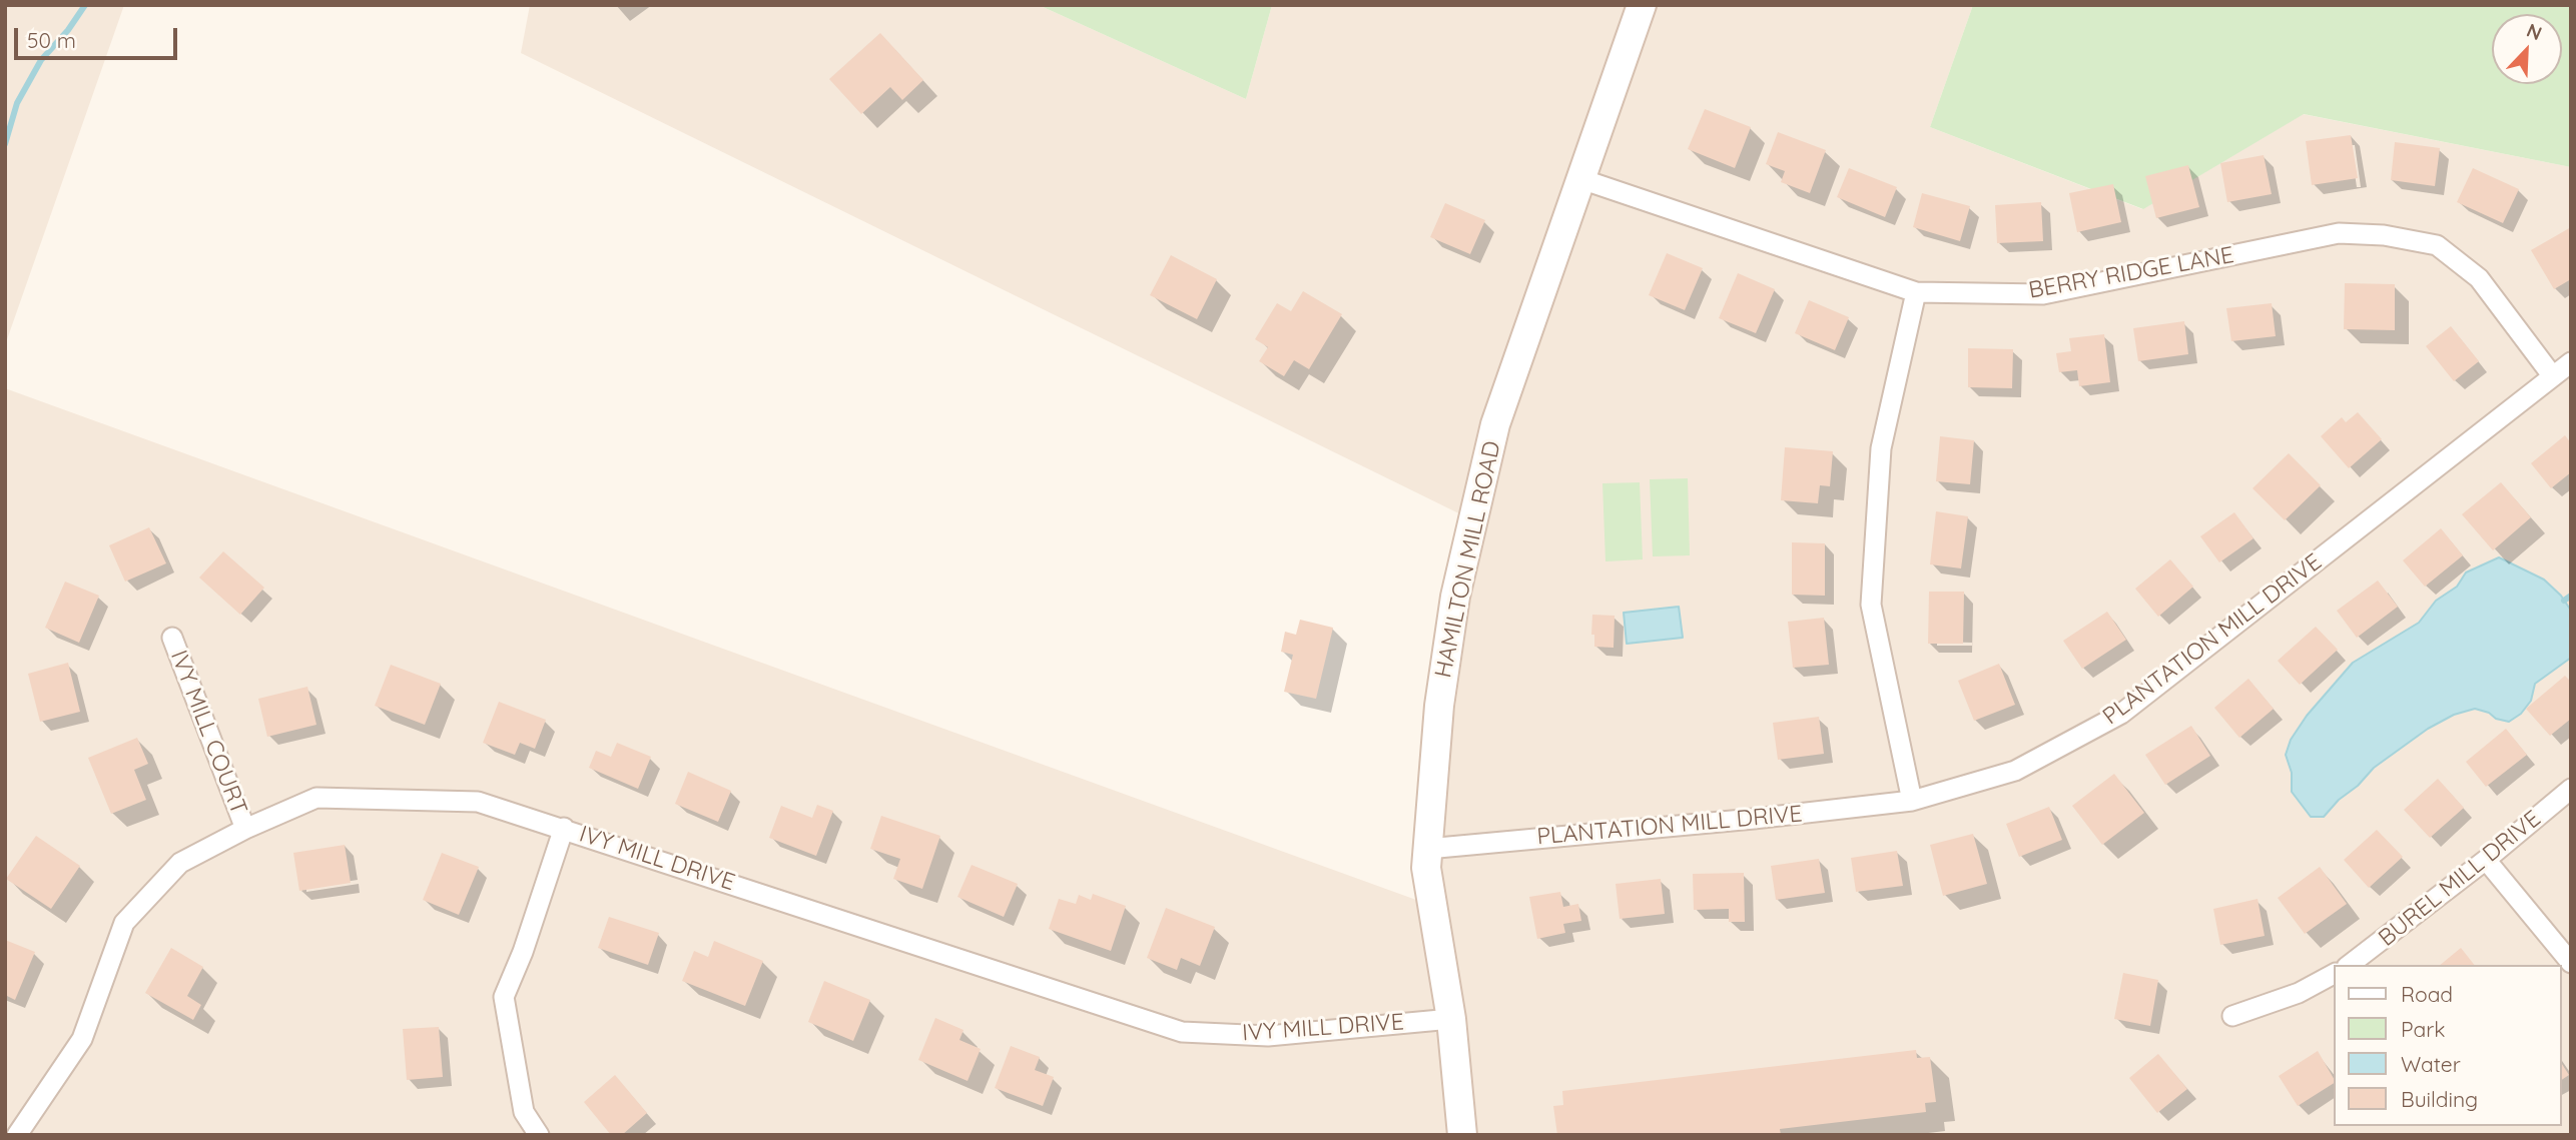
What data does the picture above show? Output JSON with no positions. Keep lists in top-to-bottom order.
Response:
{
  "streets": {
    "main road": ["HAMILTON MILL ROAD"],
    "street": [
      "BERRY RIDGE LANE",
      "PLANTATION MILL DRIVE",
      "IVY MILL COURT",
      "IVY MILL DRIVE",
      "BUREL MILL DRIVE"
    ]
  },
  "crossings": [
    ["BERRY RIDGE LANE", "HAMILTON MILL ROAD"],
    ["BERRY RIDGE LANE", "PLANTATION MILL DRIVE"],
    ["HAMILTON MILL ROAD", "PLANTATION MILL DRIVE"],
    ["HAMILTON MILL ROAD", "IVY MILL DRIVE"],
    ["IVY MILL COURT", "IVY MILL DRIVE"]
  ],
  "legend": [
    "Road",
    "Park",
    "Water",
    "Building"
  ],
  "scale_bar": "50 m",
  "north": "top right"
}
